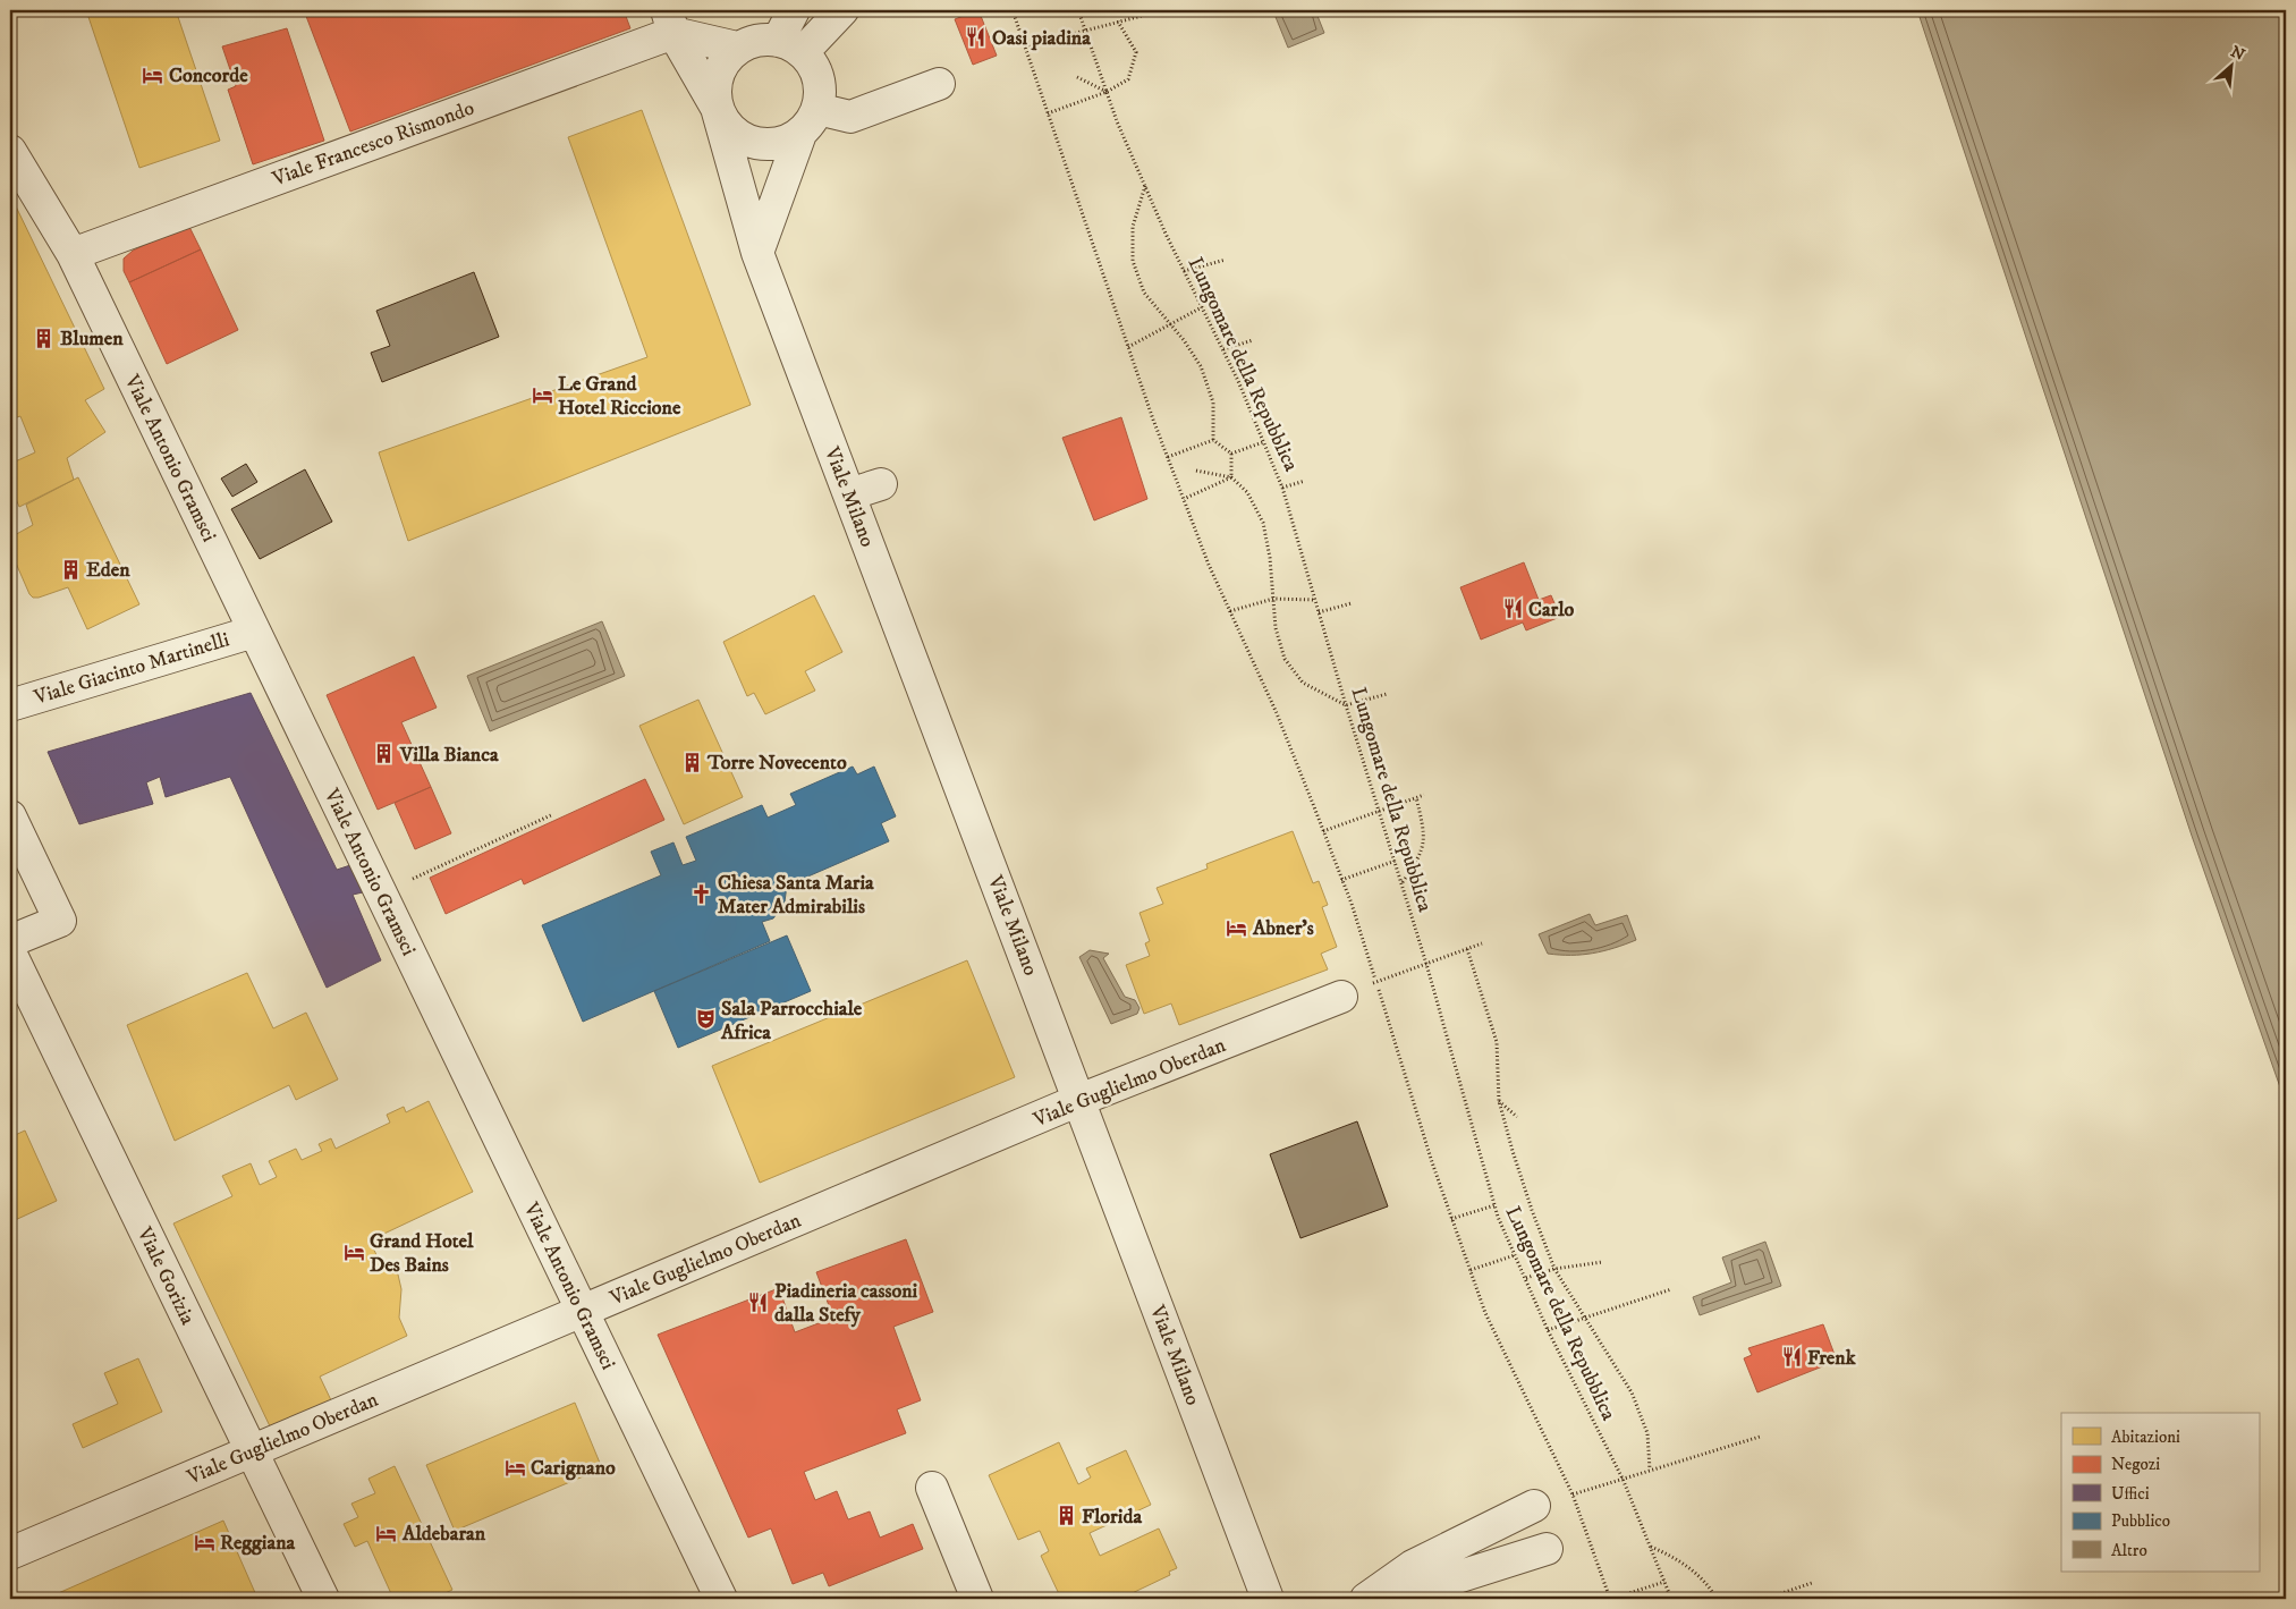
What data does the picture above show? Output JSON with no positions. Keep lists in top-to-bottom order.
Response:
{
  "streets": {
    "street": [
      "Viale Francesco Rismondo",
      "Viale Antonio Gramsci",
      "Viale Milano",
      "Viale Giacinto Martinelli",
      "Viale Guglielmo Oberdan",
      "Viale Gorizia"
    ],
    "path": ["Lungomare della Repubblica"]
  },
  "crossings": [
    ["Viale Francesco Rismondo", "Viale Antonio Gramsci"],
    ["Viale Francesco Rismondo", "Viale Milano"],
    ["Viale Antonio Gramsci", "Viale Giacinto Martinelli"],
    ["Viale Antonio Gramsci", "Viale Guglielmo Oberdan"],
    ["Viale Milano", "Viale Guglielmo Oberdan"],
    ["Viale Guglielmo Oberdan", "Viale Gorizia"]
  ],
  "places": {
    "restaurant": [
      "Oasi piadina",
      "Carlo",
      "Piadineria cassoni dalla Stefy",
      "Frenk"
    ],
    "hotel": [
      "Concorde",
      "Le Grand Hotel Riccione",
      "Abner's",
      "Grand Hotel Des Bains",
      "Carignano",
      "Aldebaran",
      "Reggiana"
    ],
    "building": [
      "Blumen",
      "Eden",
      "Villa Bianca",
      "Torre Novecento",
      "Florida"
    ],
    "church": ["Chiesa Santa Maria Mater Admirabilis"],
    "theatre": ["Sala Parrocchiale Africa"]
  },
  "legend": [
    "Abitazioni",
    "Negozi",
    "Uffici",
    "Pubblico",
    "Altro"
  ],
  "north": "top right"
}
